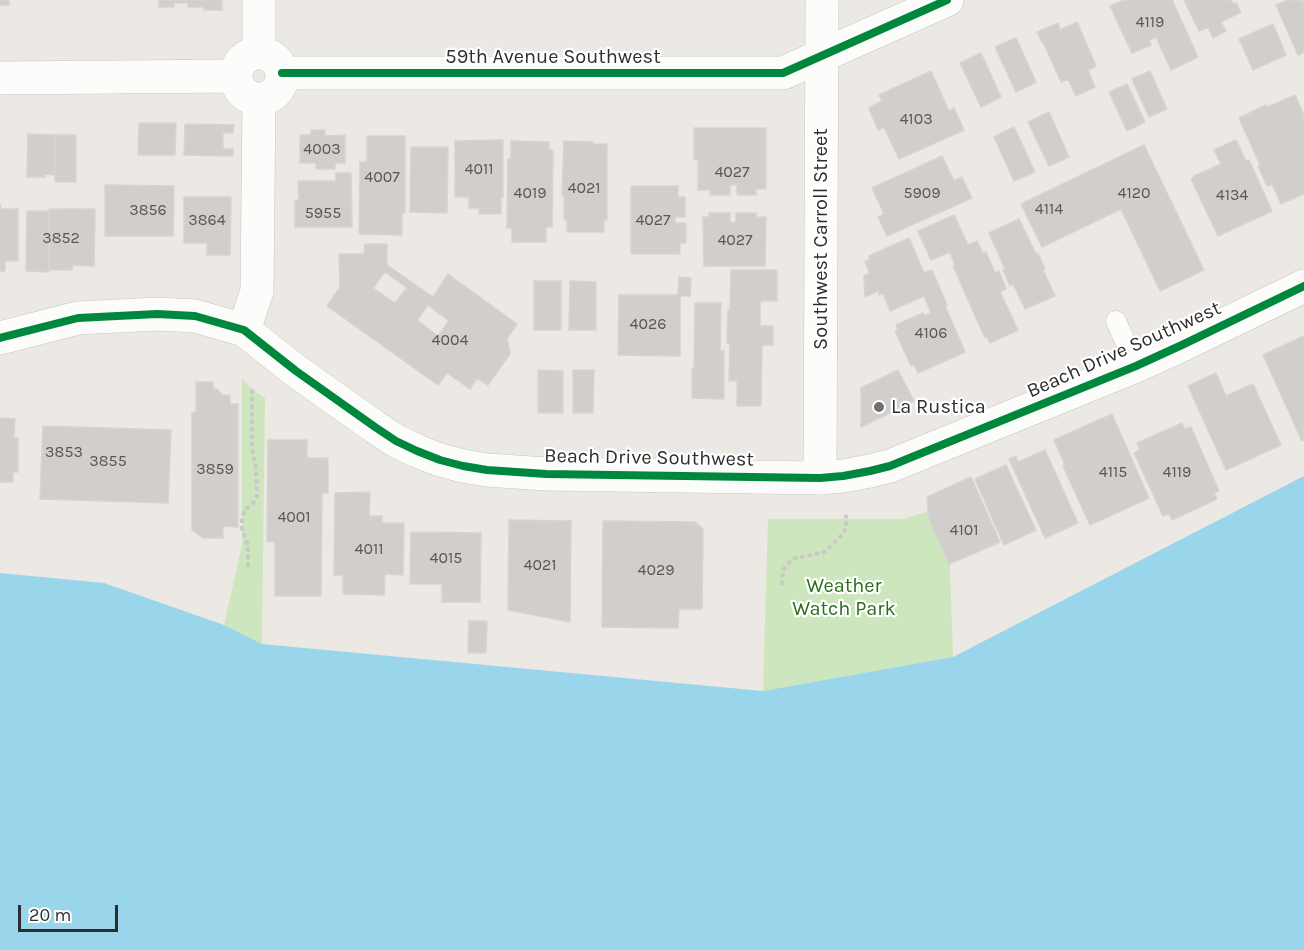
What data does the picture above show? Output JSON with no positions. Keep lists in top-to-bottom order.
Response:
{
  "streets": {
    "street": ["59th Avenue Southwest", "Southwest Carroll Street", "Beach Drive Southwest"]
  },
  "crossings": [
    ["59th Avenue Southwest", "Southwest Carroll Street"],
    ["Southwest Carroll Street", "Beach Drive Southwest"]
  ],
  "parks": ["Weather Watch Park"],
  "places": ["La Rustica"],
  "house_numbers": [
    "4119",
    "4103",
    "4003",
    "4011",
    "4027",
    "4007",
    "4021",
    "4019",
    "5909",
    "4120",
    "4134",
    "4114",
    "3856",
    "5955",
    "3864",
    "4027",
    "3852",
    "4027",
    "4026",
    "4106",
    "4004",
    "3853",
    "3855",
    "3859",
    "4115",
    "4119",
    "4001",
    "4101",
    "4011",
    "4015",
    "4021",
    "4029"
  ],
  "scale_bar": "20 m"
}
